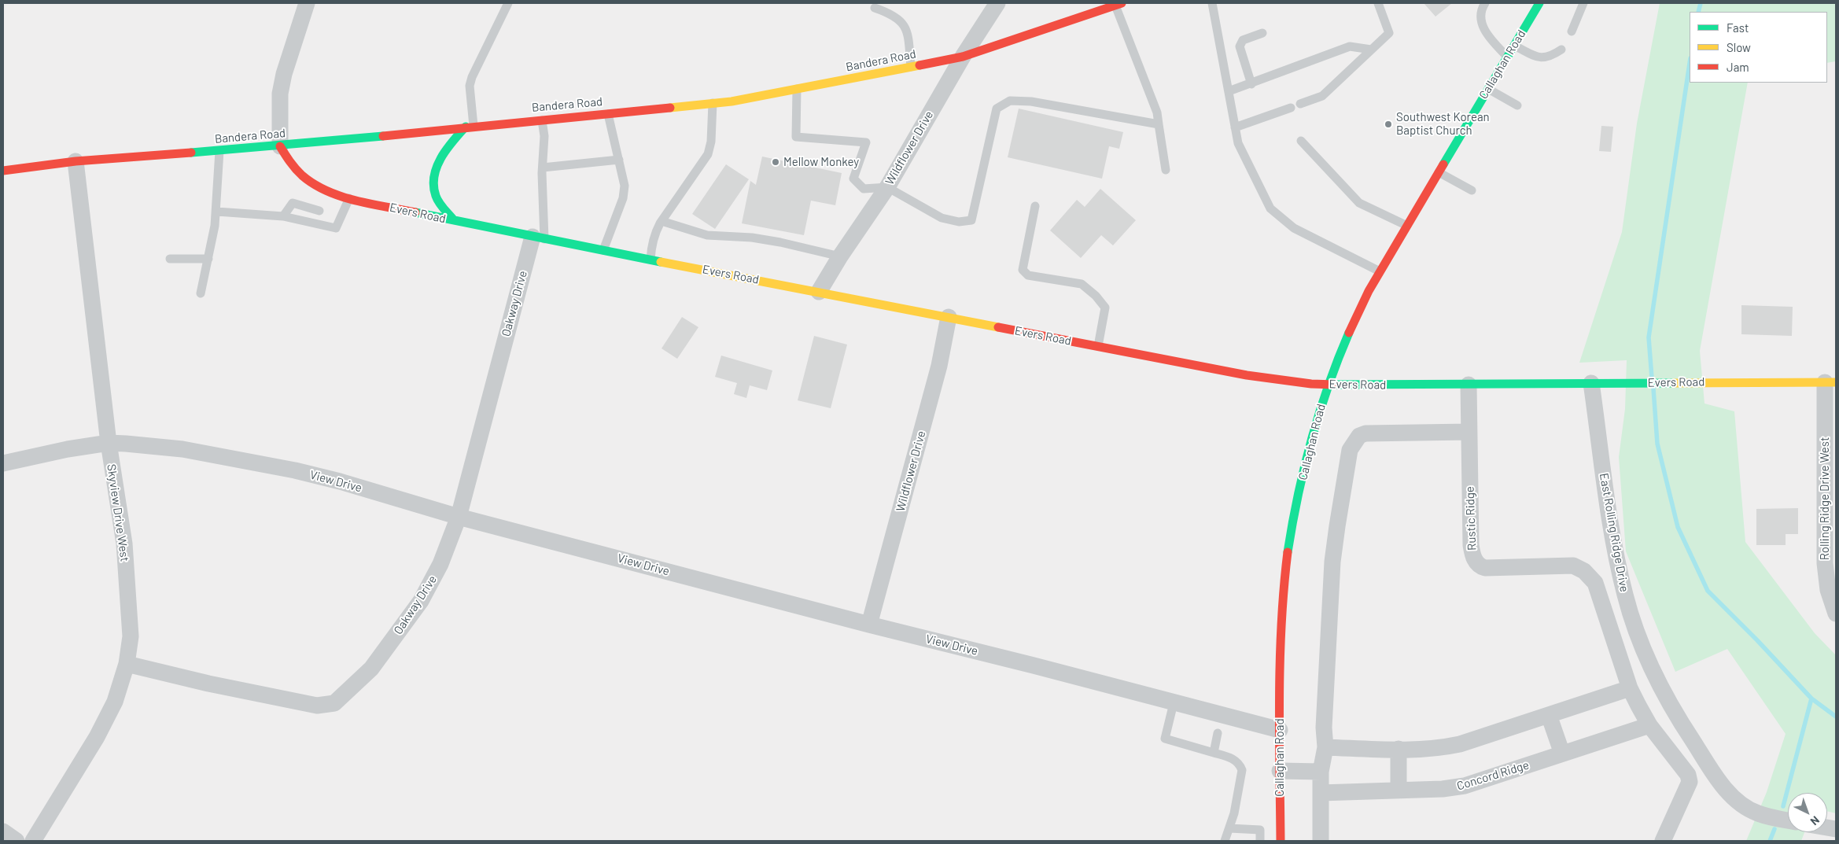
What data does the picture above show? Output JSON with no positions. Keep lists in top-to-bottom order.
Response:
{
  "streets": {
    "main road": ["Bandera Road", "Callaghan Road", "Evers Road"],
    "street": [
      "Wildflower Drive",
      "Oakway Drive",
      "View Drive",
      "Rolling Ridge Drive West",
      "Skyview Drive West",
      "Rustic Ridge",
      "East Rolling Ridge Drive",
      "Concord Ridge"
    ]
  },
  "crossings": [
    ["Bandera Road", "Wildflower Drive"],
    ["Bandera Road", "Evers Road"],
    ["Bandera Road", "Skyview Drive West"],
    ["Callaghan Road", "Evers Road"],
    ["Callaghan Road", "View Drive"],
    ["Wildflower Drive", "Evers Road"],
    ["Wildflower Drive", "View Drive"],
    ["Evers Road", "Oakway Drive"],
    ["Evers Road", "Rolling Ridge Drive West"],
    ["Evers Road", "Rustic Ridge"],
    ["Evers Road", "East Rolling Ridge Drive"],
    ["Oakway Drive", "View Drive"],
    ["Oakway Drive", "Skyview Drive West"],
    ["View Drive", "Skyview Drive West"]
  ],
  "places": ["Southwest Korean Baptist Church", "Mellow Monkey"],
  "legend": ["Fast", "Slow", "Jam"],
  "north": "bottom right"
}
